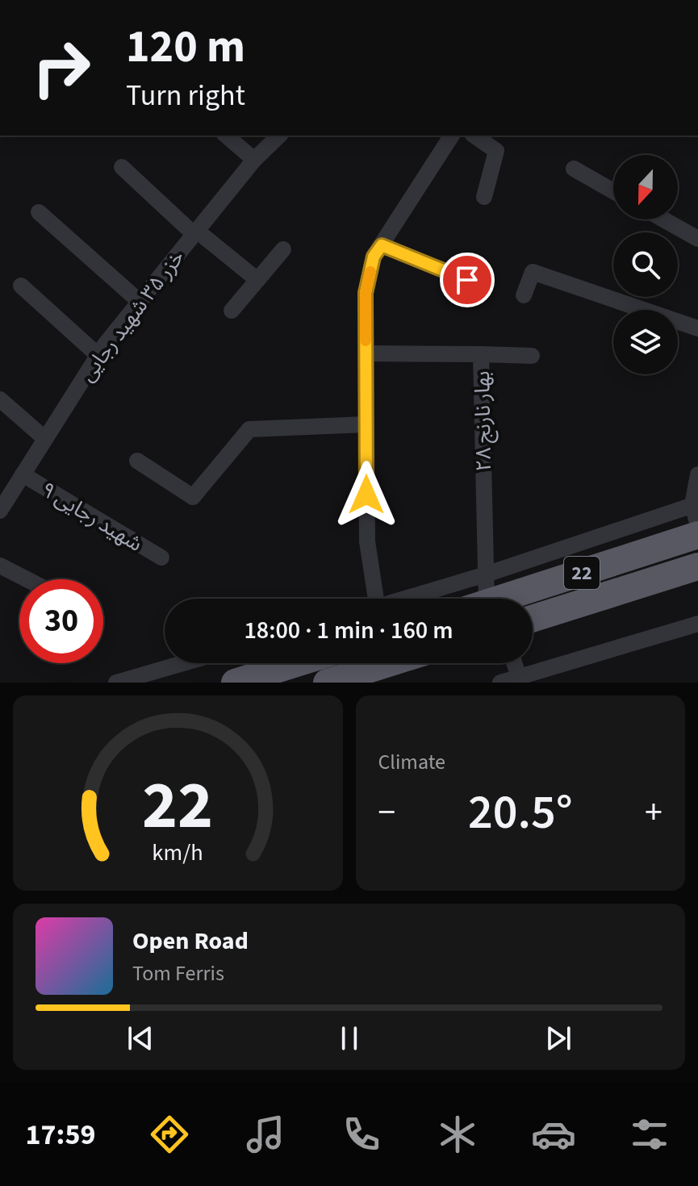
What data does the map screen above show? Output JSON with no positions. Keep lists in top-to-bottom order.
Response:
{
  "streets": {
    "highway": ["22"],
    "street": ["خزر ۳۵ شهید رجایی", "بهار نارنج ۲۸", "شهید رجایی ۹"]
  },
  "crossings": [
    ["خزر ۳۵ شهید رجایی", "شهید رجایی ۹"]
  ],
  "north": "bottom",
  "page": {
    "turn": ["120 m", "Turn right"],
    "limit": "30",
    "trip": "18:00 · 1 min · 160 m",
    "tile": "Climate",
    "heat": ["−", "20.5°", "+"],
    "song": ["Open Road", "Tom Ferris"],
    "tabs": "17:59",
    "gauge": ["22", "km/h"]
  }
}
